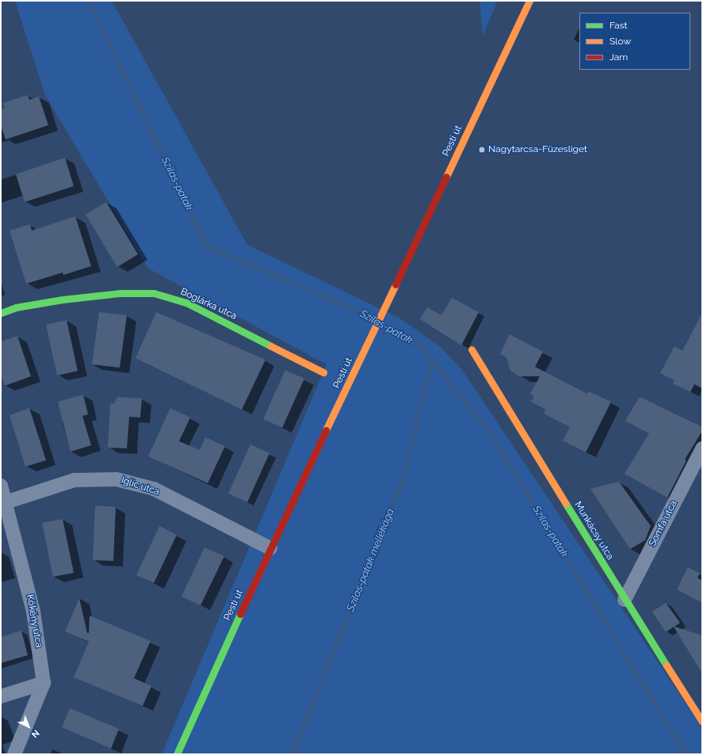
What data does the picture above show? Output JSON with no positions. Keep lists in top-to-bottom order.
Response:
{
  "streets": {
    "main road": ["Pesti út", "Boglárka utca", "Munkácsy utca"],
    "street": ["Iglic utca", "Somfa utca", "Kökény utca"]
  },
  "crossings": [
    ["Pesti út", "Iglic utca"],
    ["Iglic utca", "Kökény utca"],
    ["Somfa utca", "Munkácsy utca"]
  ],
  "water": ["Szilas-patak", "Szilas-patak mellékága"],
  "places": ["Nagytarcsa-Füzesliget"],
  "legend": ["Fast", "Slow", "Jam"],
  "north": "bottom right"
}
